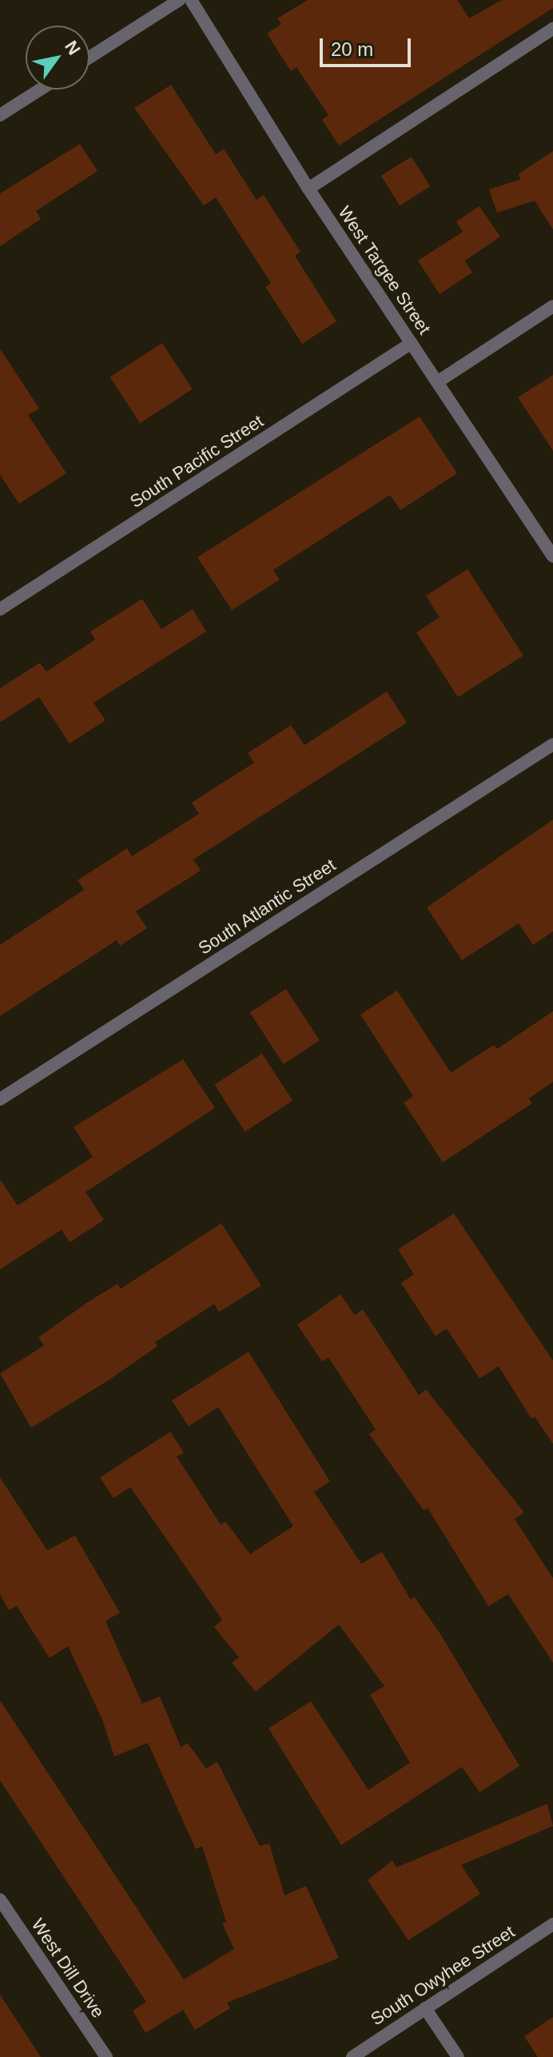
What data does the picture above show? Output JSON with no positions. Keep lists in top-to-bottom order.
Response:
{
  "streets": {
    "street": [
      "West Targee Street",
      "South Pacific Street",
      "South Atlantic Street",
      "West Dill Drive",
      "South Owyhee Street"
    ]
  },
  "crossings": [
    ["West Targee Street", "South Pacific Street"]
  ],
  "scale_bar": "20 m",
  "north": "top right"
}
